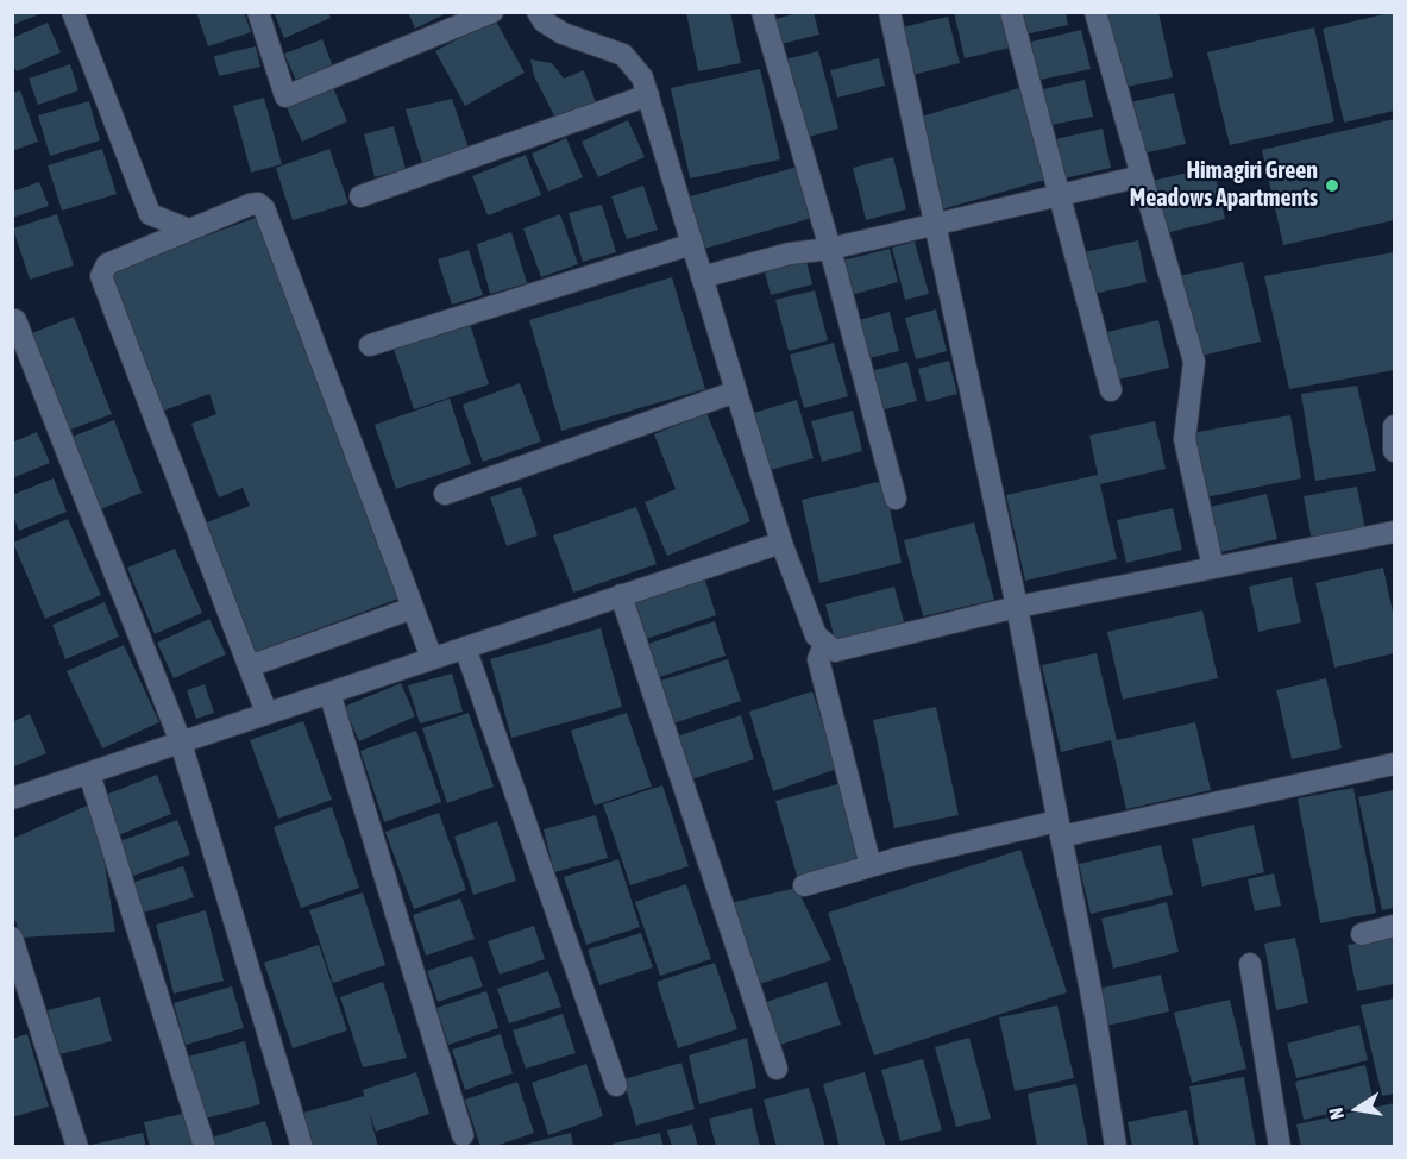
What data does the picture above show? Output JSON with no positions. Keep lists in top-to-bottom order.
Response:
{
  "places": ["Himagiri Green Meadows Apartments"],
  "north": "left"
}
